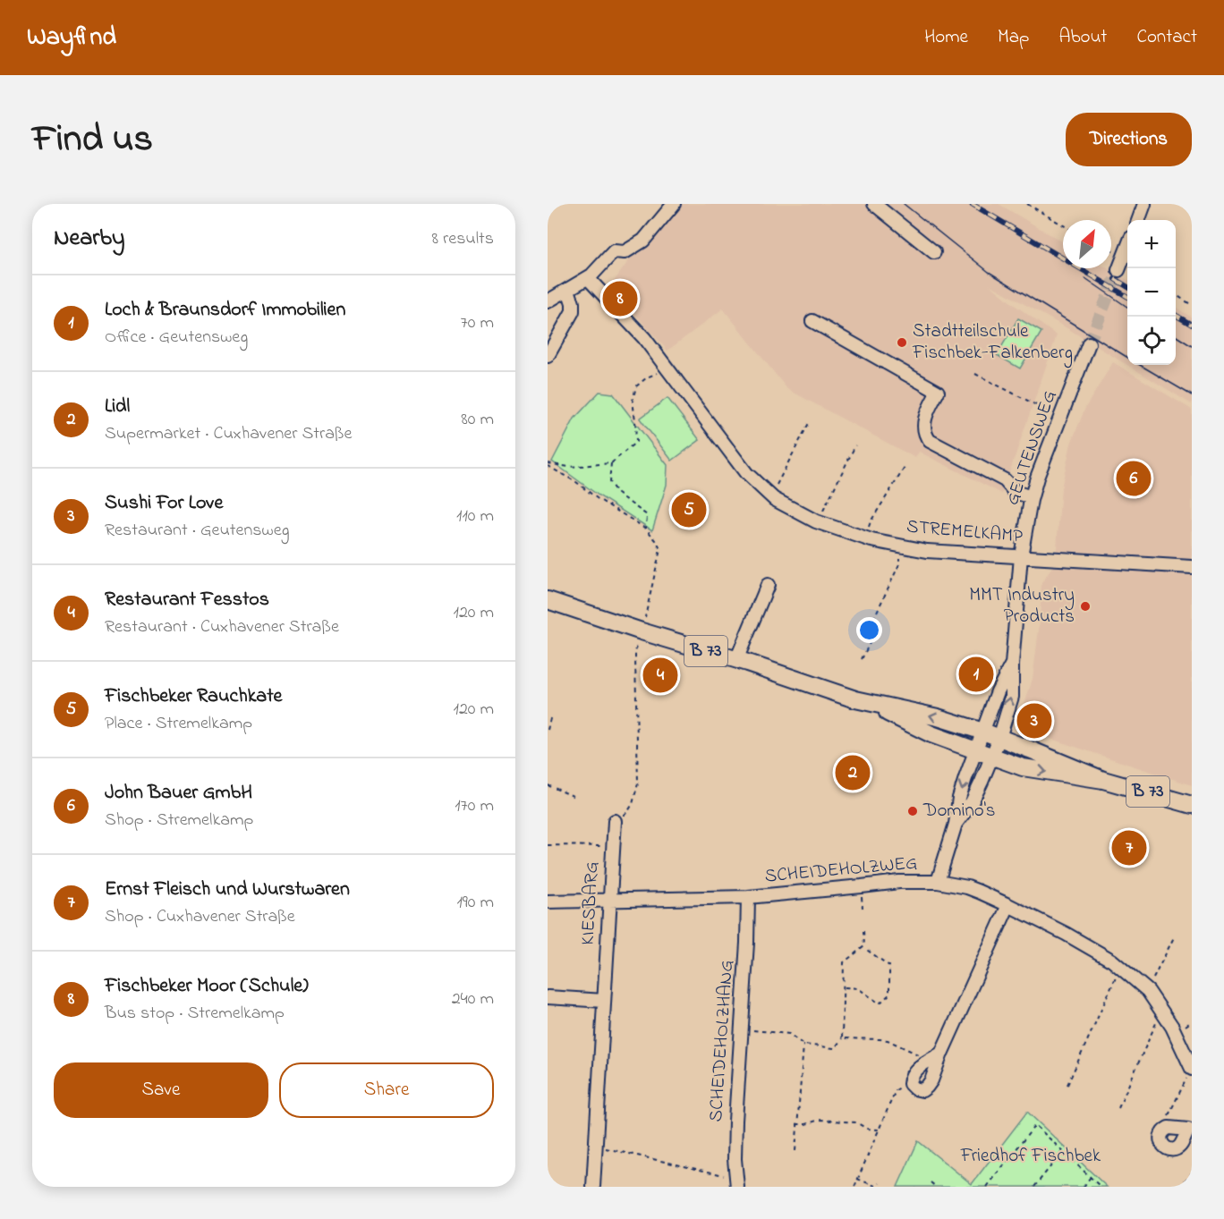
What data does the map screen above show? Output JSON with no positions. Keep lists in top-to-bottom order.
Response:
{
  "streets": {
    "main road": ["B 73"],
    "street": [
      "GEUTENSWEG",
      "STREMELKAMP",
      "SCHEIDEHOLZWEG",
      "KIESBARG",
      "SCHEIDEHOLZHANG"
    ]
  },
  "crossings": [
    ["GEUTENSWEG", "STREMELKAMP"],
    ["GEUTENSWEG", "B 73"],
    ["SCHEIDEHOLZWEG", "KIESBARG"],
    ["SCHEIDEHOLZWEG", "SCHEIDEHOLZHANG"]
  ],
  "parks": ["Friedhof Fischbek"],
  "places": ["Stadtteilschule Fischbek-Falkenberg", "MMT Industry Products", "Domino's"],
  "north": "top right",
  "page": {
    "header": "Wayfind",
    "nav": [
      "Home",
      "Map",
      "About",
      "Contact"
    ],
    "title": "Find us",
    "buttons": [
      "Directions",
      ["Save", "Share"]
    ],
    "heading": ["Nearby", "8 results"],
    "map_buttons": ["+", "−"],
    "list": [
      {
        "mark": "1",
        "name": "Loch & Braunsdorf Immobilien",
        "note": "Office · Geutensweg",
        "value": "70 m"
      },
      {
        "mark": "2",
        "name": "Lidl",
        "note": "Supermarket · Cuxhavener Straße",
        "value": "80 m"
      },
      {
        "mark": "3",
        "name": "Sushi For Love",
        "note": "Restaurant · Geutensweg",
        "value": "110 m"
      },
      {
        "mark": "4",
        "name": "Restaurant Fesstos",
        "note": "Restaurant · Cuxhavener Straße",
        "value": "120 m"
      },
      {
        "mark": "5",
        "name": "Fischbeker Rauchkate",
        "note": "Place · Stremelkamp",
        "value": "120 m"
      },
      {
        "mark": "6",
        "name": "John Bauer GmbH",
        "note": "Shop · Stremelkamp",
        "value": "170 m"
      },
      {
        "mark": "7",
        "name": "Ernst Fleisch und Wurstwaren",
        "note": "Shop · Cuxhavener Straße",
        "value": "190 m"
      },
      {
        "mark": "8",
        "name": "Fischbeker Moor (Schule)",
        "note": "Bus stop · Stremelkamp",
        "value": "240 m"
      }
    ],
    "pins": [
      "8",
      "6",
      "5",
      "1",
      "4",
      "3",
      "2",
      "7"
    ]
  }
}
